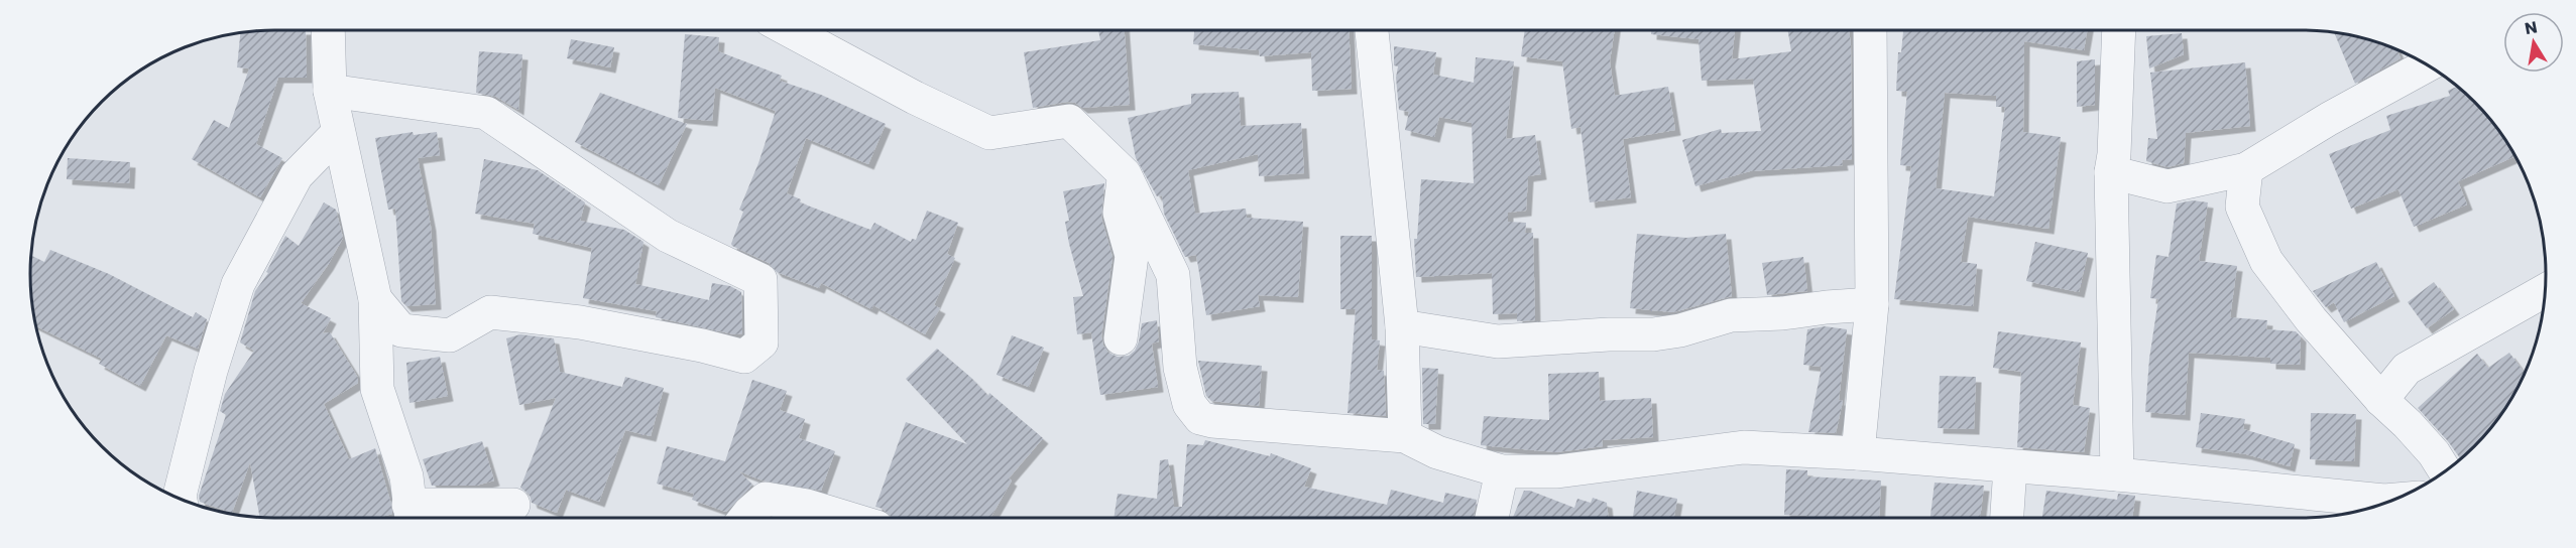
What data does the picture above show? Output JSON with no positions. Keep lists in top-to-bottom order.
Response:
{
  "north": "top"
}
